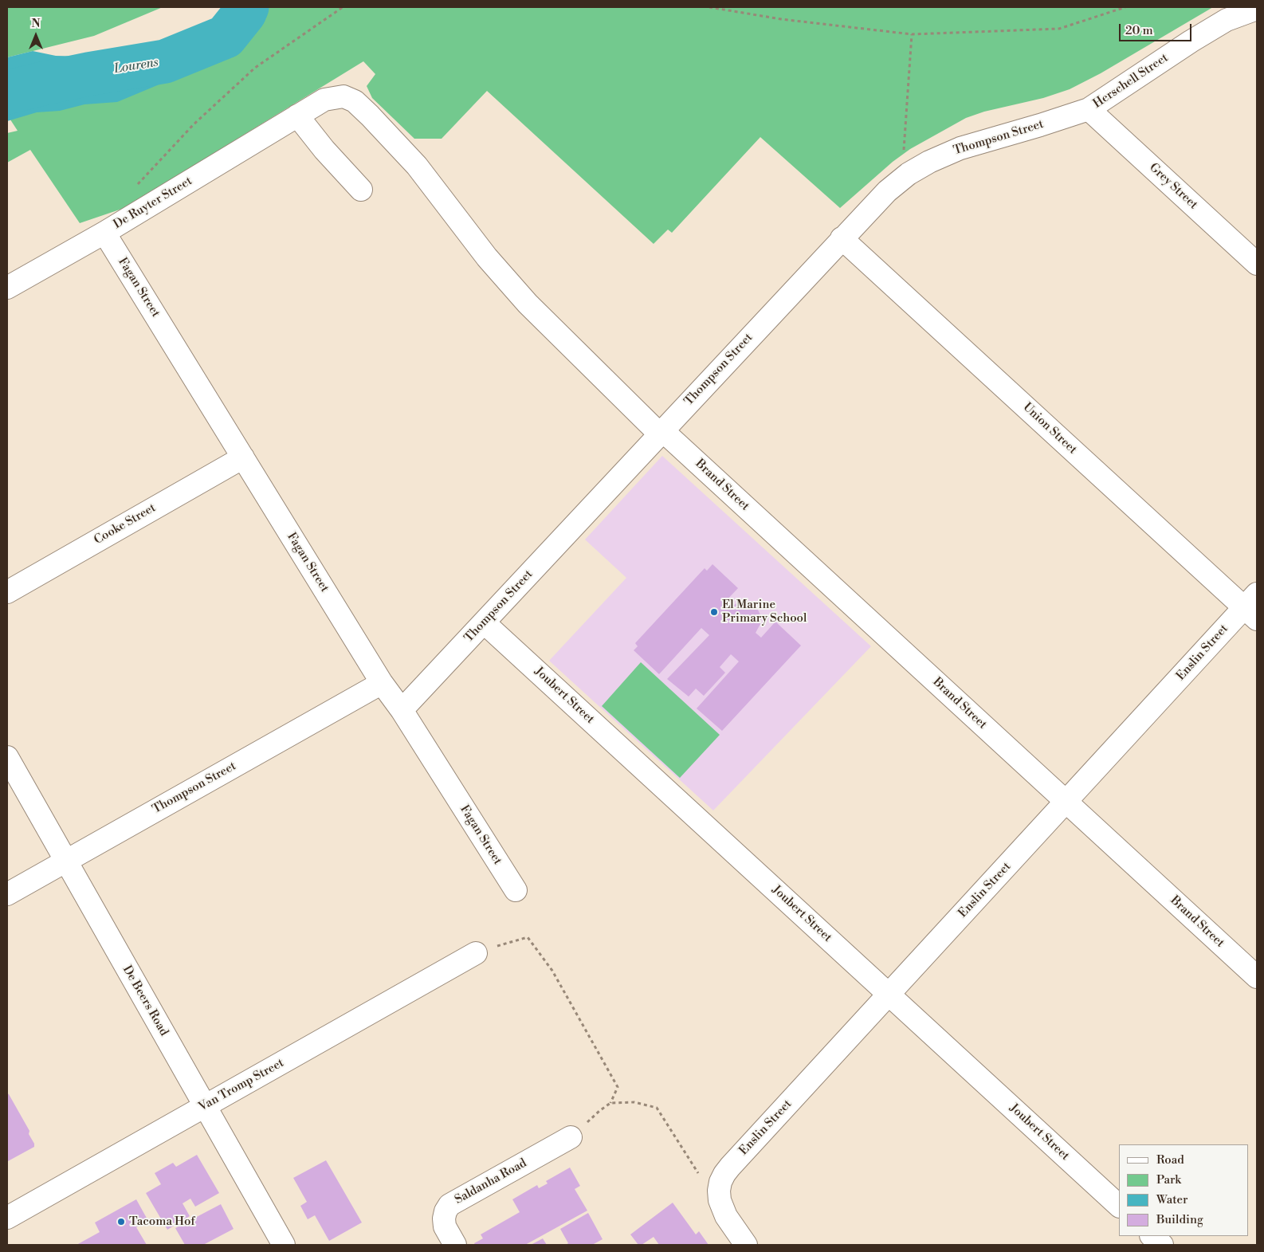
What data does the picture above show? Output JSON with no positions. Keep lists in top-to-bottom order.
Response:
{
  "streets": {
    "street": [
      "Herschell Street",
      "Thompson Street",
      "Grey Street",
      "De Ruyter Street",
      "Fagan Street",
      "Union Street",
      "Brand Street",
      "Cooke Street",
      "Enslin Street",
      "Joubert Street",
      "De Beers Road",
      "Van Tromp Street",
      "Saldanha Road"
    ]
  },
  "crossings": [
    ["Herschell Street", "Thompson Street"],
    ["Herschell Street", "Grey Street"],
    ["Thompson Street", "Grey Street"],
    ["Thompson Street", "De Ruyter Street"],
    ["Thompson Street", "Fagan Street"],
    ["Thompson Street", "Union Street"],
    ["Thompson Street", "Brand Street"],
    ["Thompson Street", "Joubert Street"],
    ["Thompson Street", "De Beers Road"],
    ["De Ruyter Street", "Fagan Street"],
    ["De Ruyter Street", "Brand Street"],
    ["Fagan Street", "Cooke Street"],
    ["Union Street", "Enslin Street"],
    ["Brand Street", "Enslin Street"],
    ["Enslin Street", "Joubert Street"],
    ["De Beers Road", "Van Tromp Street"]
  ],
  "water": ["Lourens"],
  "places": ["El Marine Primary School", "Tacoma Hof"],
  "legend": [
    "Road",
    "Park",
    "Water",
    "Building"
  ],
  "scale_bar": "20 m",
  "north": "top"
}
